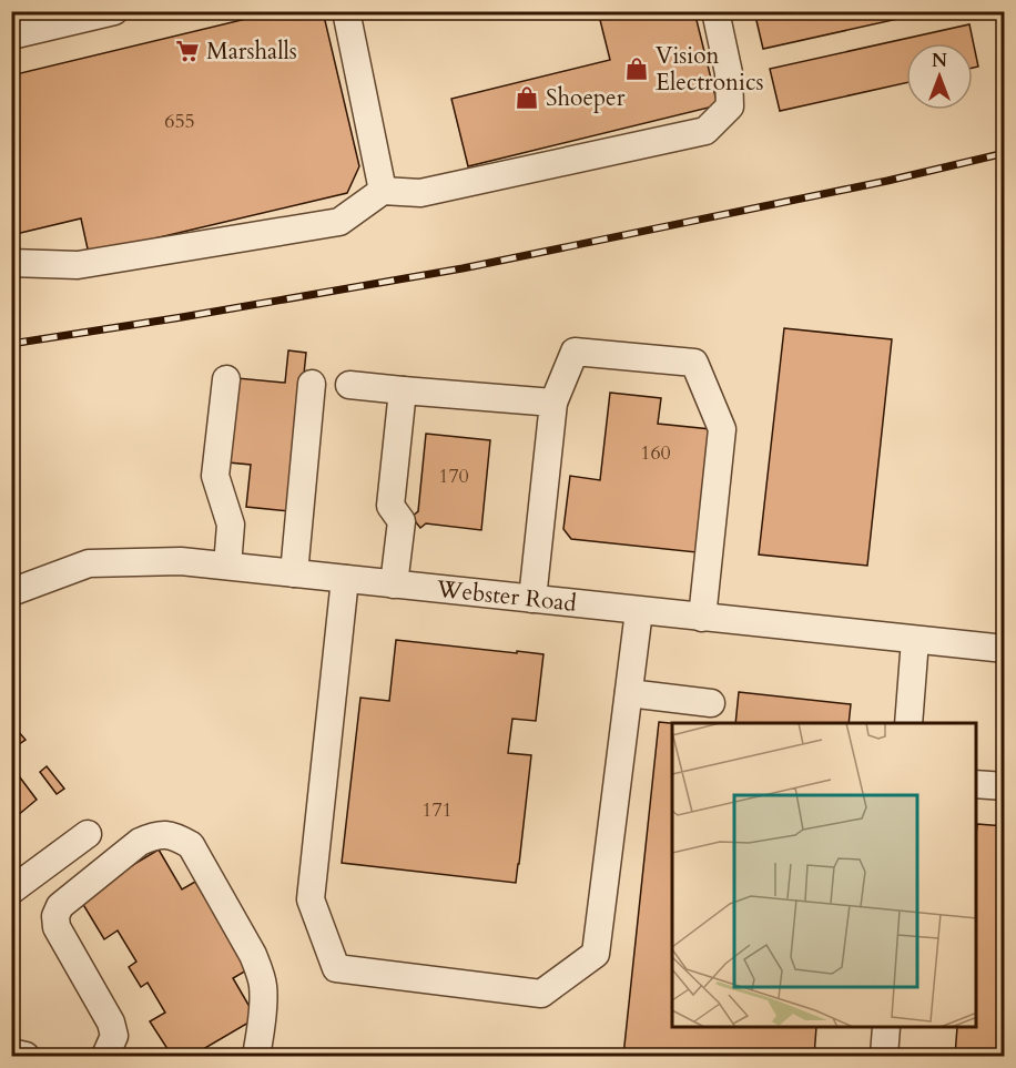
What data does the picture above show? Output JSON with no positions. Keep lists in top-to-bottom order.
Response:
{
  "streets": {
    "street": ["Webster Road"]
  },
  "places": {
    "supermarket": ["Marshalls"],
    "shop": ["Vision Electronics", "Shoeper"]
  },
  "house_numbers": [
    "655",
    "160",
    "170",
    "171"
  ],
  "north": "top"
}
